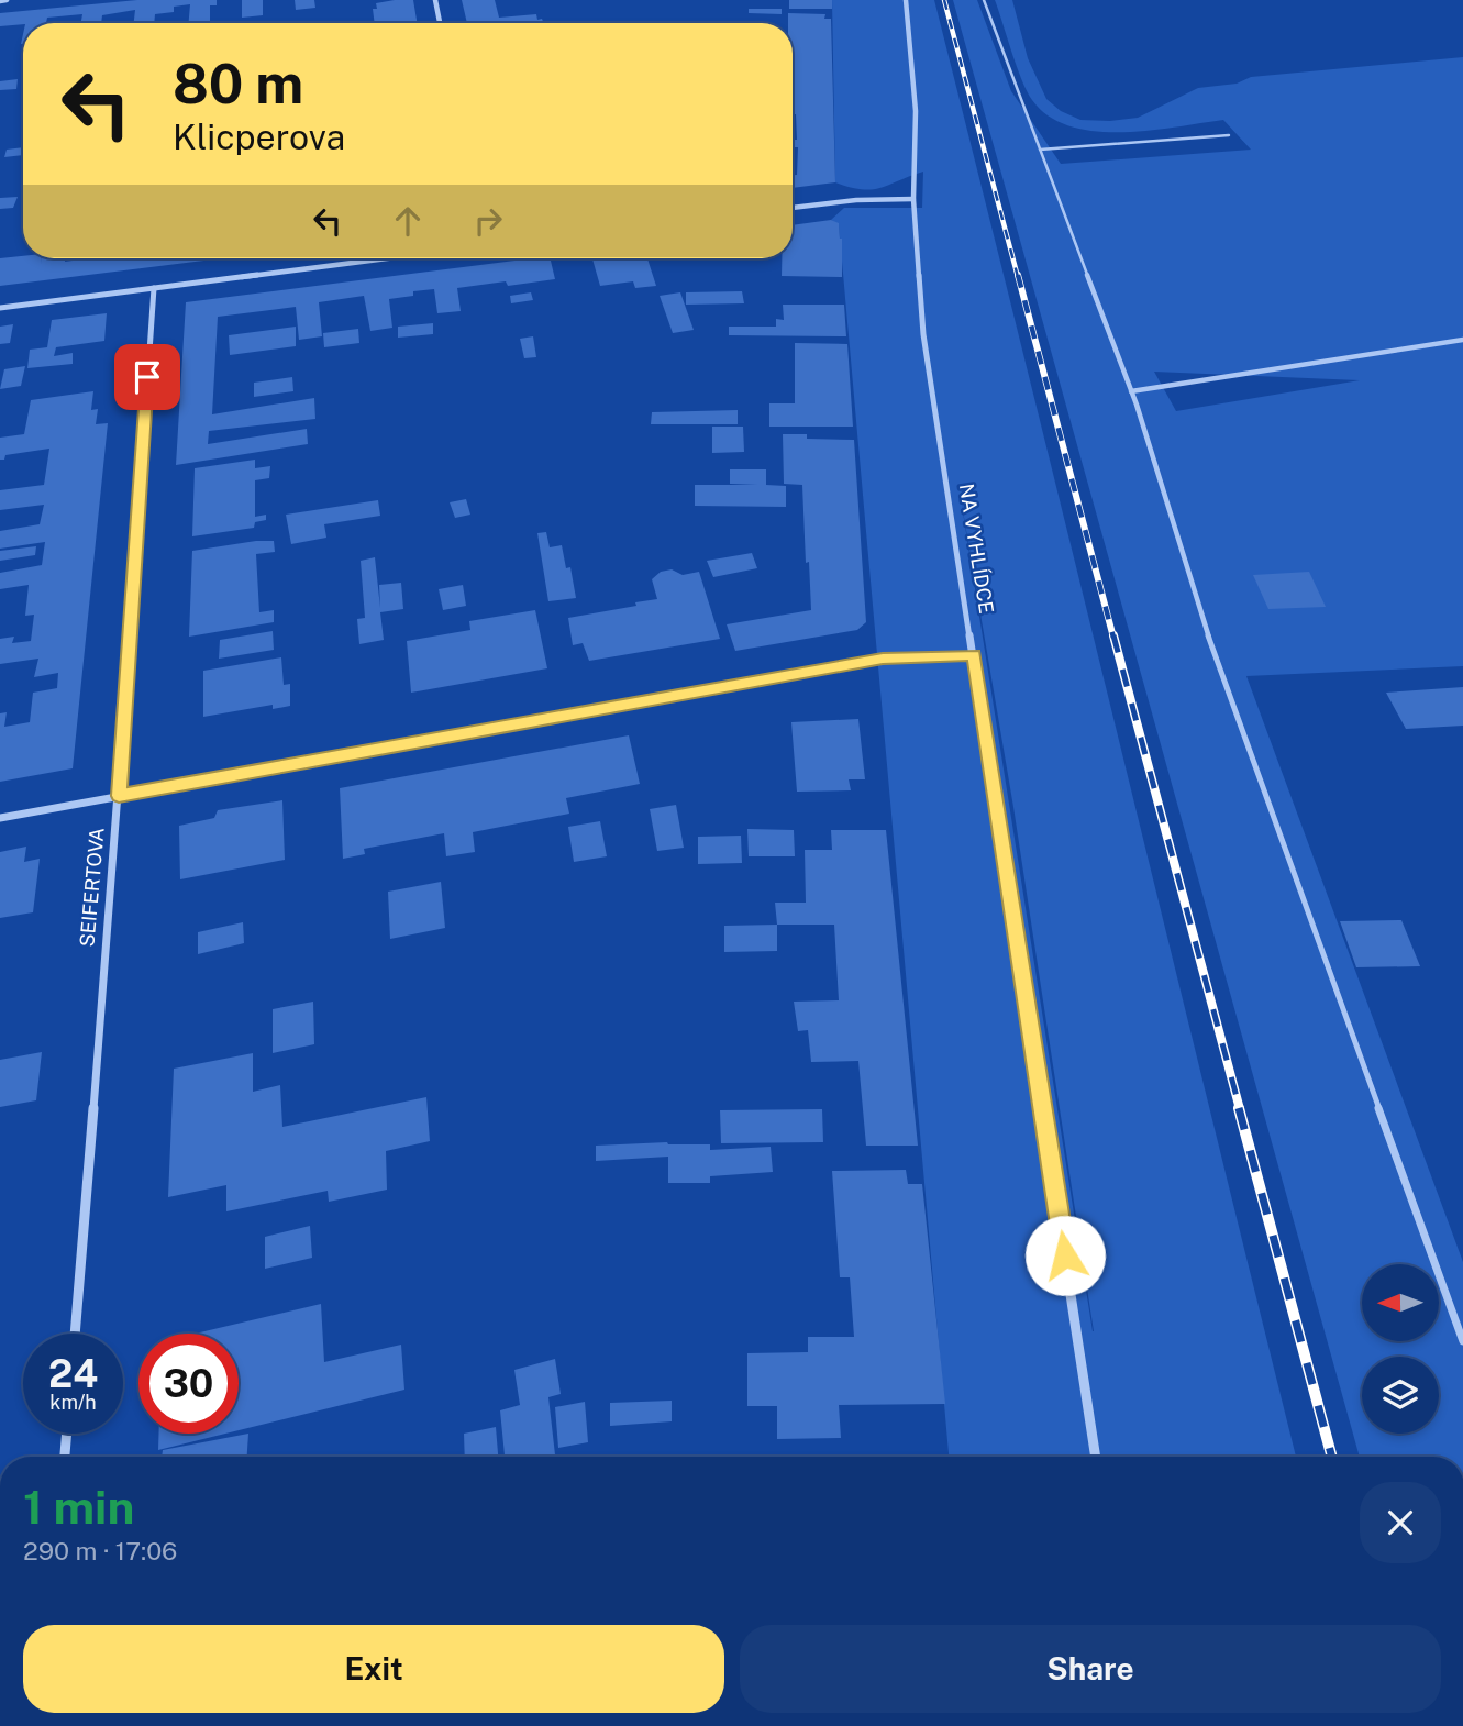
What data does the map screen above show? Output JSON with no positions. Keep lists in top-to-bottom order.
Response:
{
  "streets": {
    "street": ["NA VYHLÍDCE", "SEIFERTOVA"]
  },
  "north": "left",
  "page": {
    "turn": ["80 m", "Klicperova"],
    "speed": "24 km/h",
    "limit": "30",
    "heading": ["1 min", "290 m · 17:06"],
    "buttons": ["Exit", "Share"]
  }
}
